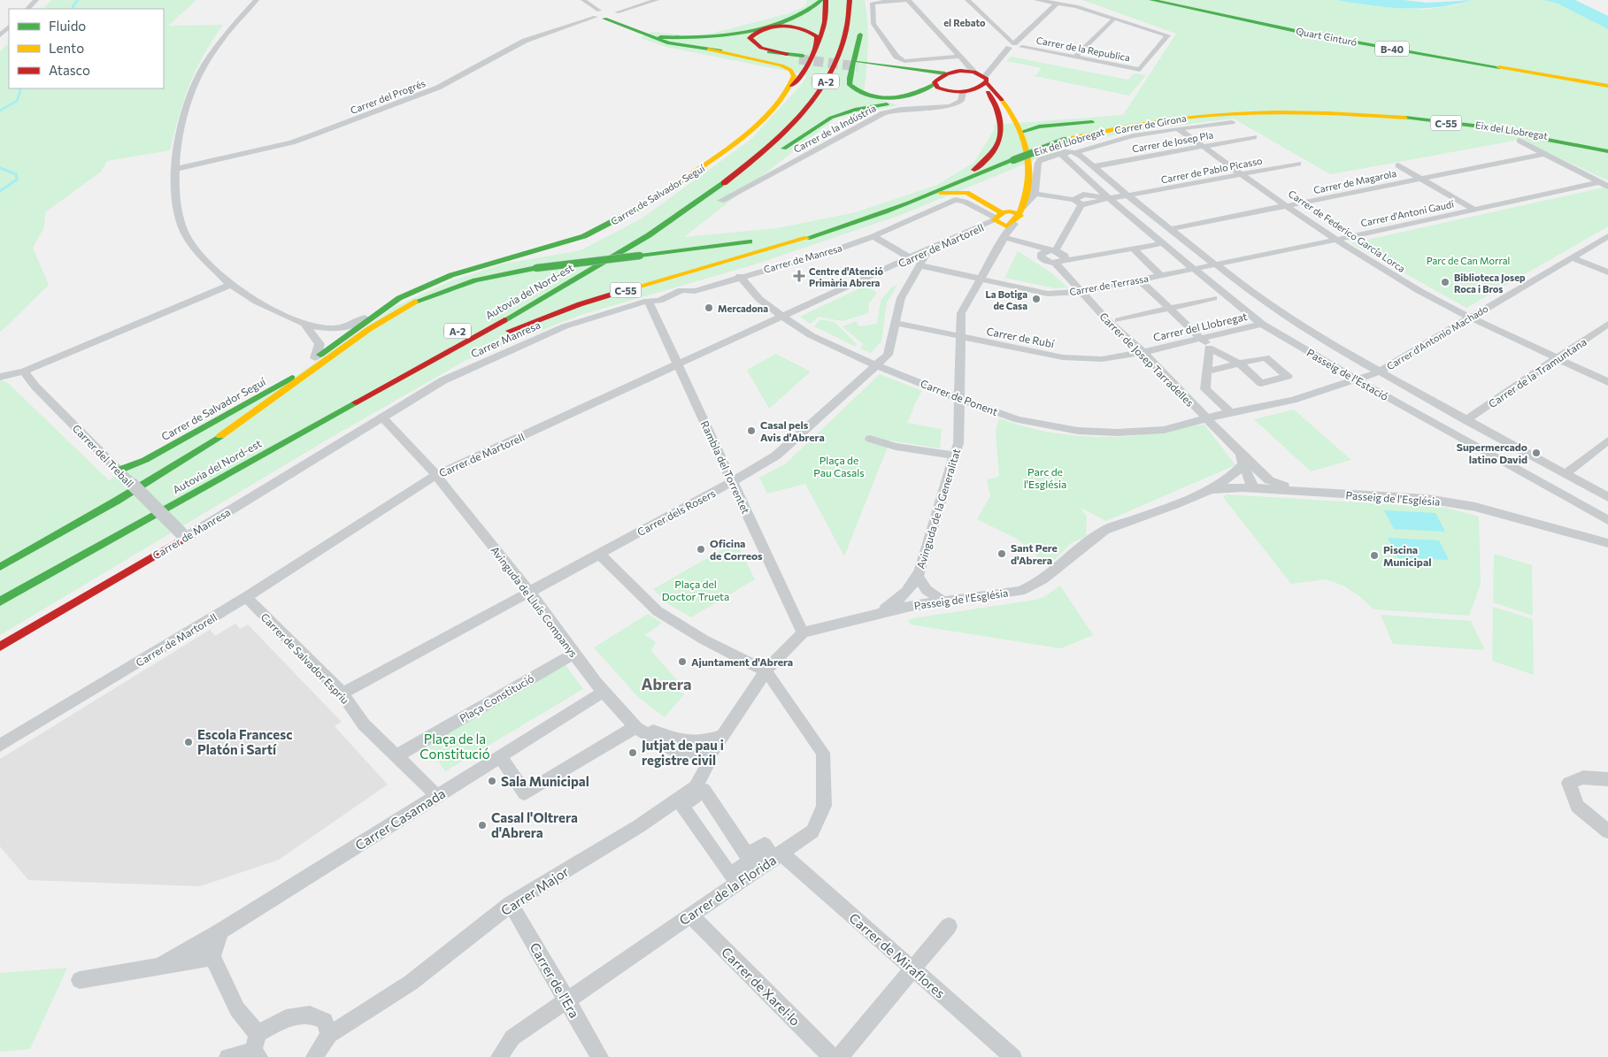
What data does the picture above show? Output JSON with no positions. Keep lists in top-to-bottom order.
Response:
{
  "streets": {
    "main road": [
      "Quart Cinturó",
      "B-40",
      "A-2",
      "C-55",
      "Eix del Llobregat",
      "Carrer de Salvador Seguí",
      "Carrer de Manresa",
      "Autovia del Nord-est",
      "Avinguda de la Generalitat"
    ],
    "street": [
      "Carrer de la Republica",
      "Carrer del Progrés",
      "Carrer de Girona",
      "Carrer de la Indústria",
      "Carrer de Josep Pla",
      "Carrer de Pablo Picasso",
      "Carrer de Magarola",
      "Carrer d'Antoni Gaudí",
      "Carrer de Federico García Lorca",
      "Carrer de Martorell",
      "Carrer de Terrassa",
      "Carrer del Llobregat",
      "Carrer de Rubí",
      "Carrer d'Antonio Machado",
      "Carrer Manresa",
      "Carrer de Josep Tarradelles",
      "Carrer de la Tramuntana",
      "Passeig de l'Estació",
      "Carrer de Ponent",
      "Carrer del Treball",
      "Rambla del Torrentet",
      "Passeig de l'Església",
      "Carrer dels Rosers",
      "Avinguda de Lluís Companys",
      "Carrer de Salvador Espriu",
      "Plaça Constitució",
      "Carrer Casamada",
      "Carrer de la Florida",
      "Carrer Major",
      "Carrer de Miraflores",
      "Carrer de l'Era",
      "Carrer de Xarel·lo"
    ]
  },
  "crossings": [
    ["C-55", "Eix del Llobregat"],
    ["C-55", "Autovia del Nord-est"],
    ["Carrer de Girona", "Carrer de Federico García Lorca"],
    ["Carrer de Girona", "Passeig de l'Estació"],
    ["Carrer de la Indústria", "Avinguda de la Generalitat"],
    ["Carrer de Josep Pla", "Carrer de Federico García Lorca"],
    ["Carrer de Josep Pla", "Passeig de l'Estació"],
    ["Carrer de Pablo Picasso", "Carrer de Federico García Lorca"],
    ["Carrer de Pablo Picasso", "Passeig de l'Estació"],
    ["Carrer de Magarola", "Carrer de Federico García Lorca"],
    ["Carrer de Magarola", "Passeig de l'Estació"],
    ["Carrer de Salvador Seguí", "Carrer del Treball"],
    ["Carrer d'Antoni Gaudí", "Carrer de Federico García Lorca"],
    ["Carrer d'Antoni Gaudí", "Carrer de Terrassa"],
    ["Carrer d'Antoni Gaudí", "Passeig de l'Estació"],
    ["Carrer de Federico García Lorca", "Carrer d'Antonio Machado"],
    ["Carrer de Federico García Lorca", "Carrer de la Tramuntana"],
    ["Carrer de Martorell", "Carrer de Manresa"],
    ["Carrer de Martorell", "Carrer de Terrassa"],
    ["Carrer de Martorell", "Carrer de Ponent"],
    ["Carrer de Martorell", "Rambla del Torrentet"],
    ["Carrer de Martorell", "Avinguda de la Generalitat"],
    ["Carrer de Martorell", "Carrer dels Rosers"],
    ["Carrer de Martorell", "Avinguda de Lluís Companys"],
    ["Carrer de Martorell", "Carrer de Salvador Espriu"],
    ["Carrer de Manresa", "Carrer de Terrassa"],
    ["Carrer de Manresa", "Carrer Manresa"],
    ["Carrer de Manresa", "Carrer de Ponent"],
    ["Carrer de Manresa", "Carrer del Treball"],
    ["Carrer de Manresa", "Rambla del Torrentet"],
    ["Carrer de Manresa", "Avinguda de la Generalitat"],
    ["Carrer de Manresa", "Avinguda de Lluís Companys"],
    ["Carrer de Terrassa", "Carrer de Josep Tarradelles"],
    ["Carrer de Terrassa", "Passeig de l'Estació"],
    ["Carrer de Terrassa", "Avinguda de la Generalitat"],
    ["Carrer de Terrassa", "Carrer dels Rosers"],
    ["Carrer del Llobregat", "Carrer de Rubí"],
    ["Carrer del Llobregat", "Carrer de Josep Tarradelles"],
    ["Carrer del Llobregat", "Passeig de l'Estació"],
    ["Carrer de Rubí", "Carrer de Josep Tarradelles"],
    ["Carrer de Rubí", "Avinguda de la Generalitat"],
    ["Carrer de Rubí", "Carrer dels Rosers"],
    ["Carrer d'Antonio Machado", "Passeig de l'Estació"],
    ["Carrer d'Antonio Machado", "Carrer de Ponent"],
    ["Carrer Manresa", "Rambla del Torrentet"],
    ["Carrer Manresa", "Avinguda de Lluís Companys"],
    ["Carrer de Josep Tarradelles", "Carrer de Ponent"],
    ["Carrer de Josep Tarradelles", "Passeig de l'Església"],
    ["Carrer de la Tramuntana", "Passeig de l'Estació"],
    ["Carrer de Ponent", "Avinguda de la Generalitat"],
    ["Carrer de Ponent", "Carrer dels Rosers"],
    ["Rambla del Torrentet", "Passeig de l'Església"],
    ["Rambla del Torrentet", "Carrer dels Rosers"],
    ["Passeig de l'Església", "Avinguda de la Generalitat"],
    ["Carrer dels Rosers", "Avinguda de Lluís Companys"],
    ["Carrer dels Rosers", "Carrer de Salvador Espriu"],
    ["Avinguda de Lluís Companys", "Plaça Constitució"],
    ["Avinguda de Lluís Companys", "Carrer Casamada"],
    ["Avinguda de Lluís Companys", "Carrer Major"],
    ["Carrer de Salvador Espriu", "Plaça Constitució"],
    ["Carrer de Salvador Espriu", "Carrer Casamada"],
    ["Carrer de la Florida", "Carrer de Miraflores"],
    ["Carrer de la Florida", "Carrer de l'Era"],
    ["Carrer de la Florida", "Carrer de Xarel·lo"],
    ["Carrer Major", "Carrer de l'Era"]
  ],
  "districts": ["el Rebato", "Abrera"],
  "parks": [
    "Parc de Can Morral",
    "Plaça de Pau Casals",
    "Parc de l'Església",
    "Plaça del Doctor Trueta",
    "Plaça de la Constitució"
  ],
  "places": {
    "health": ["Centre d'Atenció Primària Abrera"],
    "other": [
      "Biblioteca Josep Roca i Bros",
      "La Botiga de Casa",
      "Mercadona",
      "Casal pels Avis d'Abrera",
      "Supermercado latino David",
      "Oficina de Correos",
      "Sant Pere d'Abrera",
      "Piscina Municipal",
      "Ajuntament d'Abrera",
      "Escola Francesc Platón i Sartí",
      "Jutjat de pau i registre civil",
      "Sala Municipal",
      "Casal l'Oltrera d'Abrera"
    ]
  },
  "legend": ["Fluido", "Lento", "Atasco"]
}
